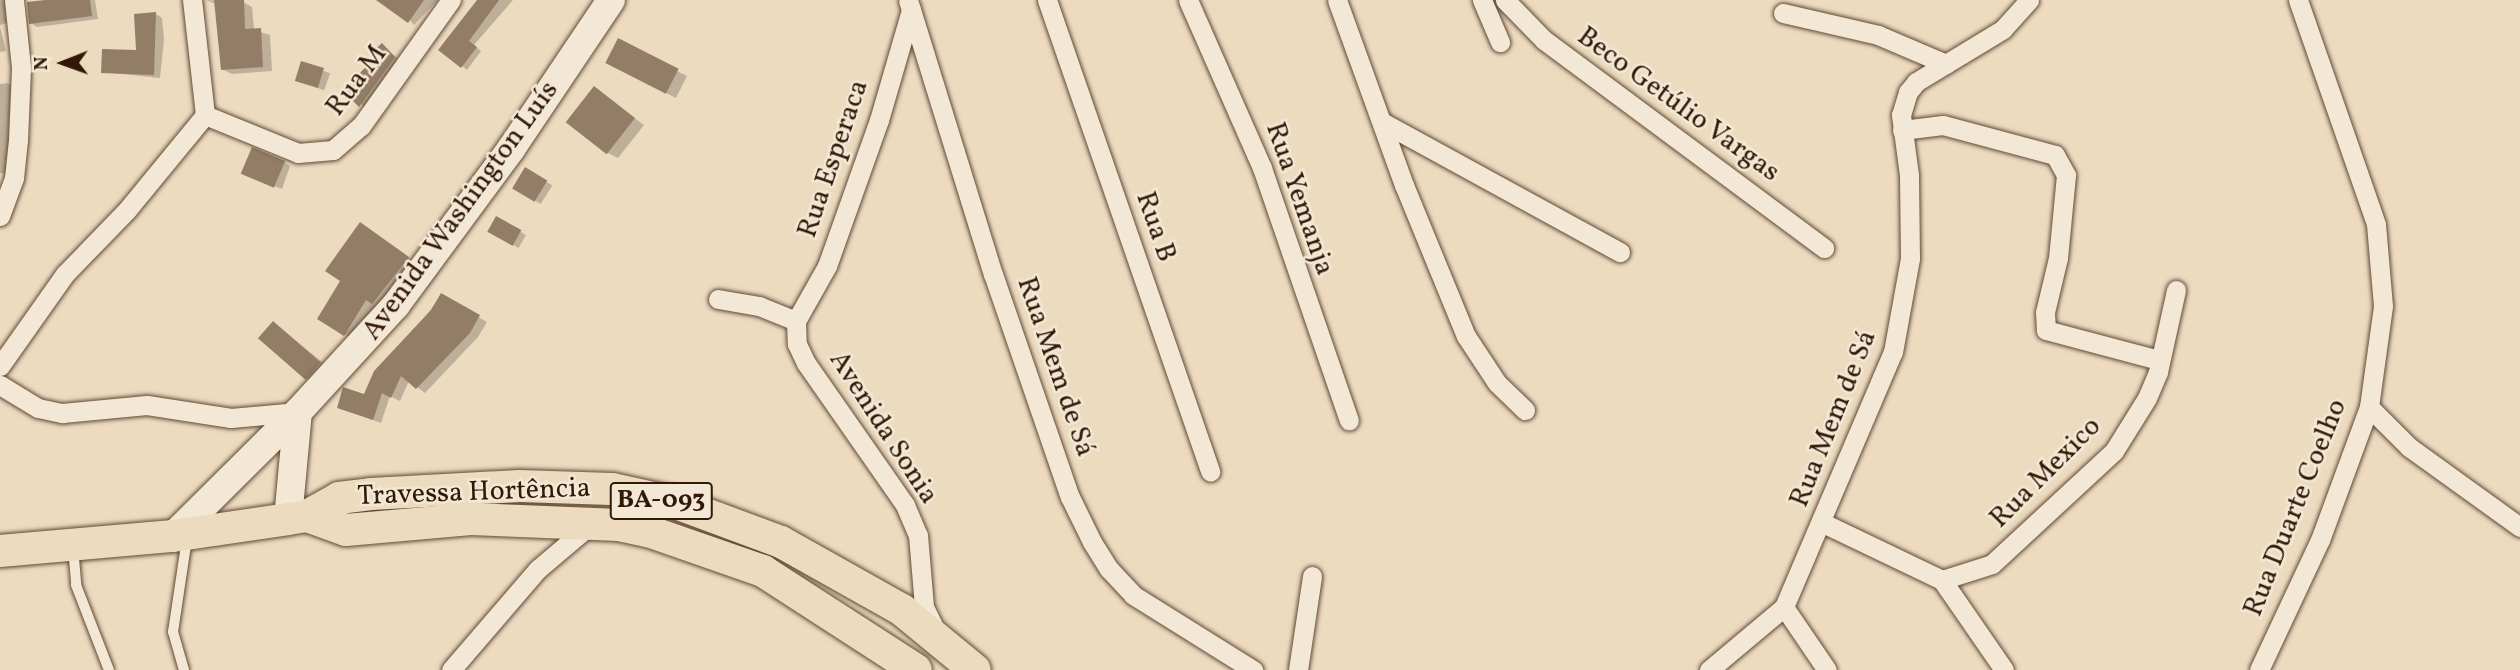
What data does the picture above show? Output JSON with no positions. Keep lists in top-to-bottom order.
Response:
{
  "streets": {
    "main road": ["Avenida Washington Luís", "Travessa Hortência", "BA-093"],
    "street": [
      "Rua M",
      "Beco Getúlio Vargas",
      "Rua Esperaca",
      "Rua Yemanja",
      "Rua B",
      "Rua Mem de Sá",
      "Avenida Sonia",
      "Rua Mexico",
      "Rua Duarte Coelho"
    ]
  },
  "crossings": [
    ["Rua Esperaca", "Rua Mem de Sá"],
    ["Rua Esperaca", "Avenida Sonia"],
    ["Avenida Washington Luís", "Travessa Hortência"],
    ["Avenida Sonia", "Travessa Hortência"]
  ],
  "north": "left"
}
